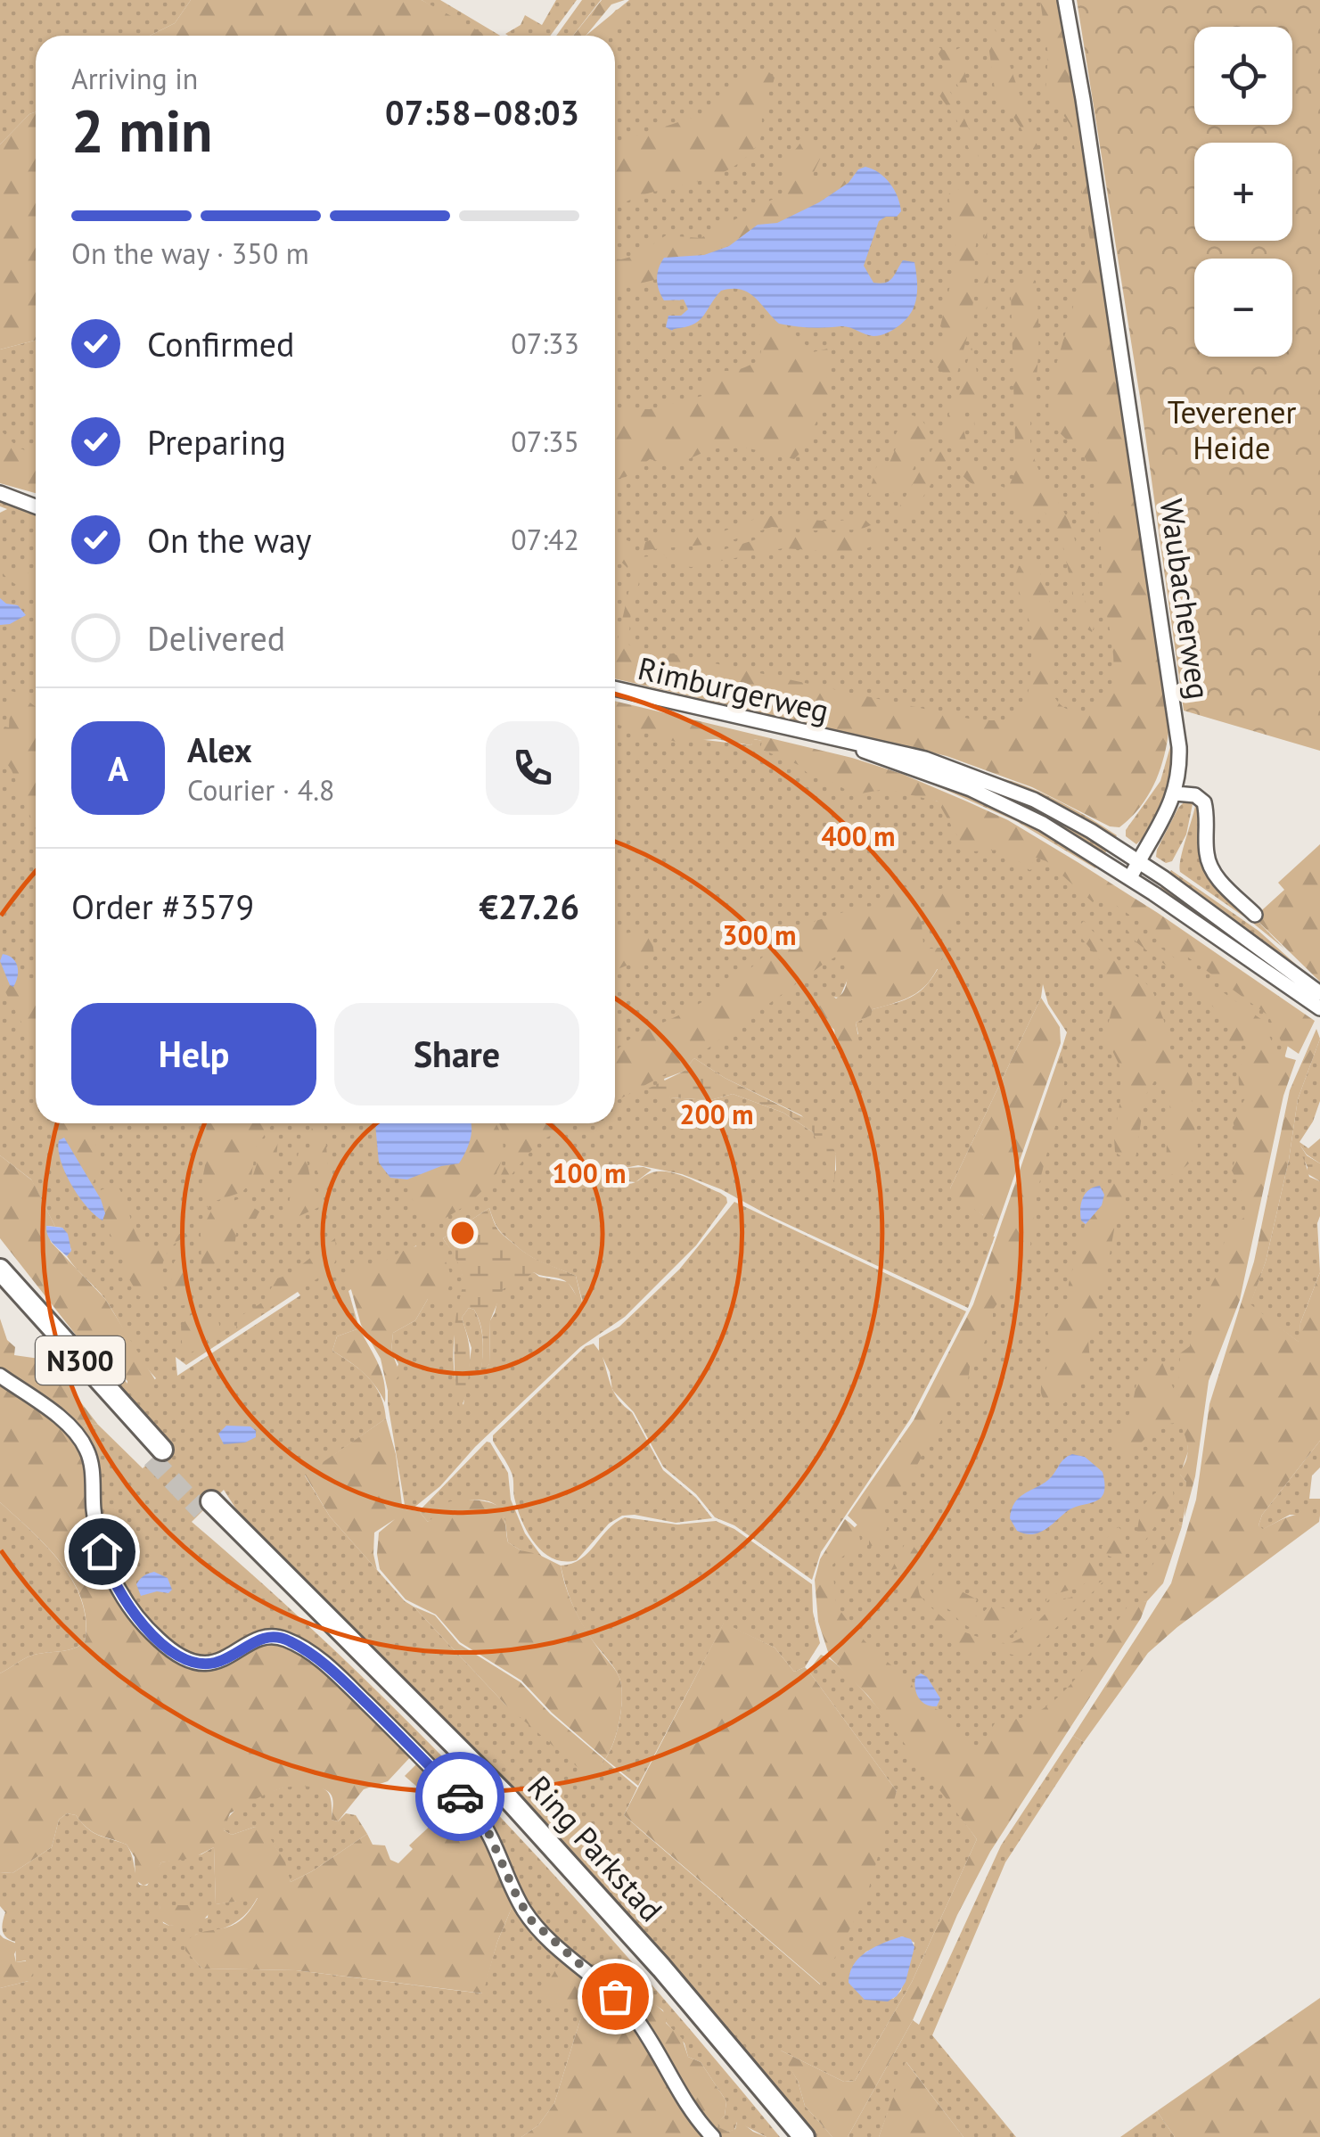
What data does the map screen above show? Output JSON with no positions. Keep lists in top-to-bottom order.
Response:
{
  "streets": {
    "highway": ["N300", "Ring Parkstad"],
    "street": ["Waubacherweg", "Rimburgerweg"]
  },
  "crossings": [
    ["Waubacherweg", "Rimburgerweg"]
  ],
  "parks": ["Teverener Heide"],
  "page": {
    "map_buttons": ["+", "−"],
    "heading": ["2 min", "Arriving in", "07:58–08:03"],
    "panel": [
      "Alex",
      "Courier · 4.8",
      "Order #3579",
      "€27.26"
    ],
    "bar": "On the way · 350 m",
    "list": [
      ["Confirmed", "07:33"],
      ["Preparing", "07:35"],
      ["On the way", "07:42"],
      "Delivered"
    ],
    "round": "A",
    "buttons": ["Help", "Share"]
  },
  "rings": [
    "400 m",
    "300 m",
    "200 m",
    "100 m"
  ]
}
